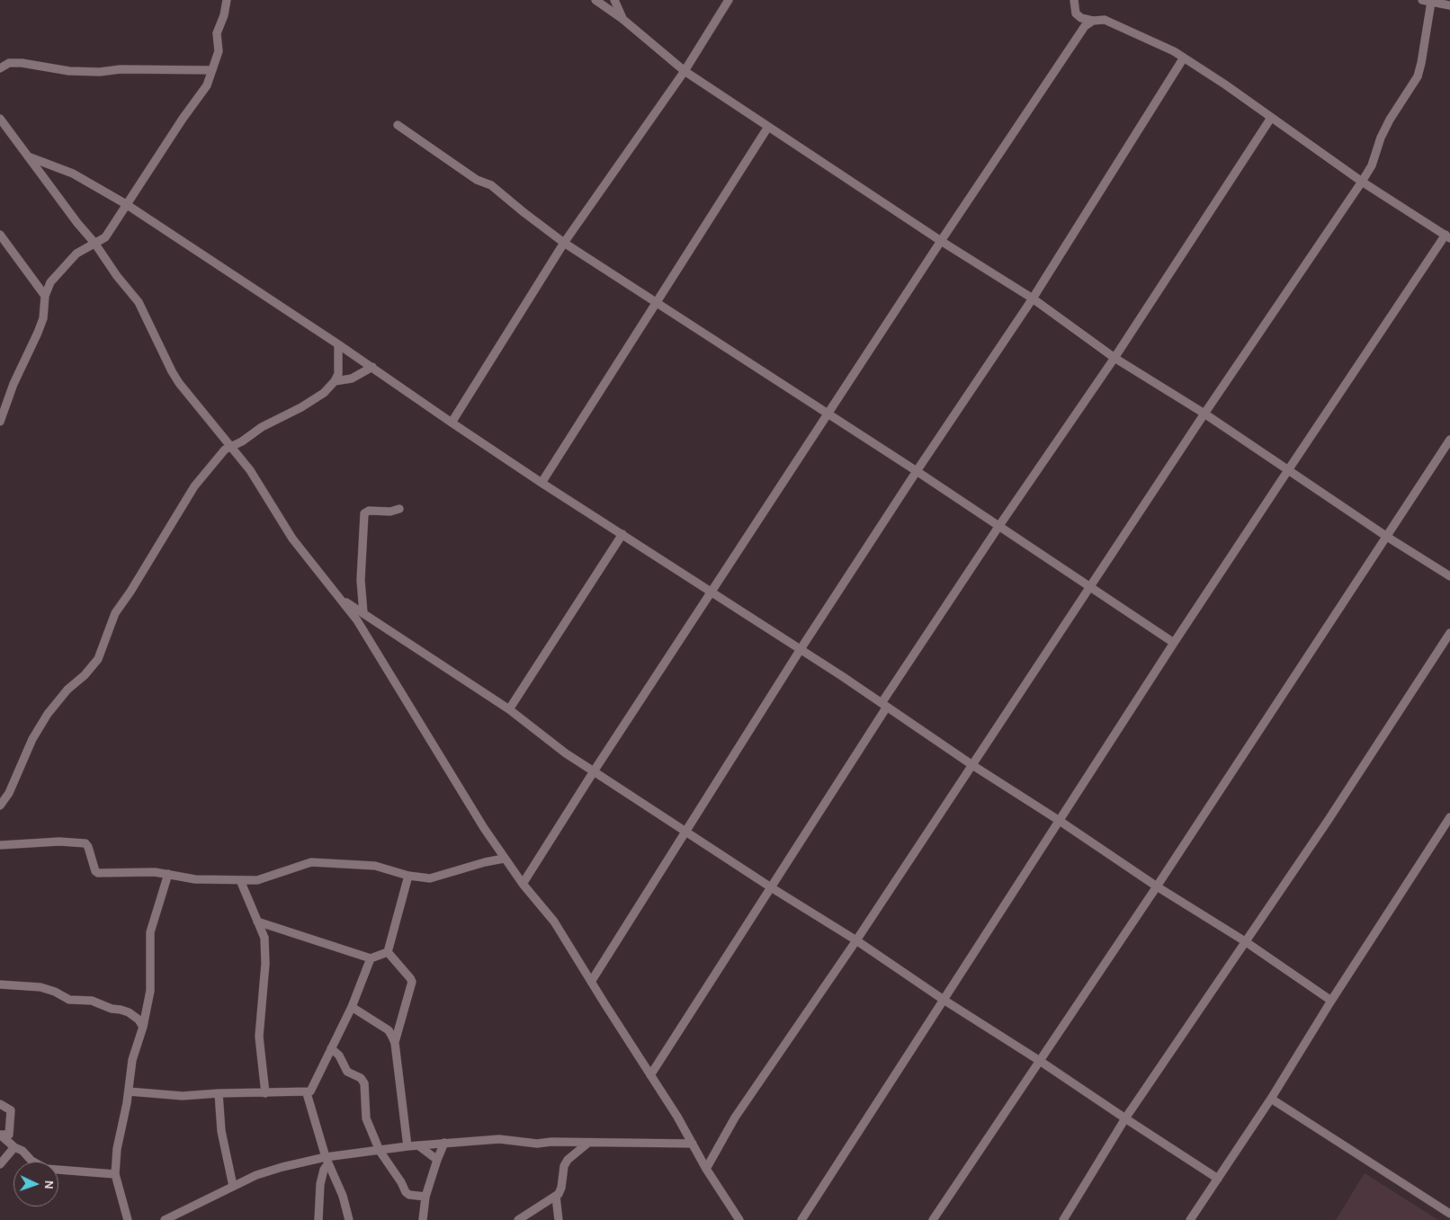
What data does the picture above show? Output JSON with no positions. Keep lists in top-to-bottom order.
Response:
{
  "north": "right"
}
